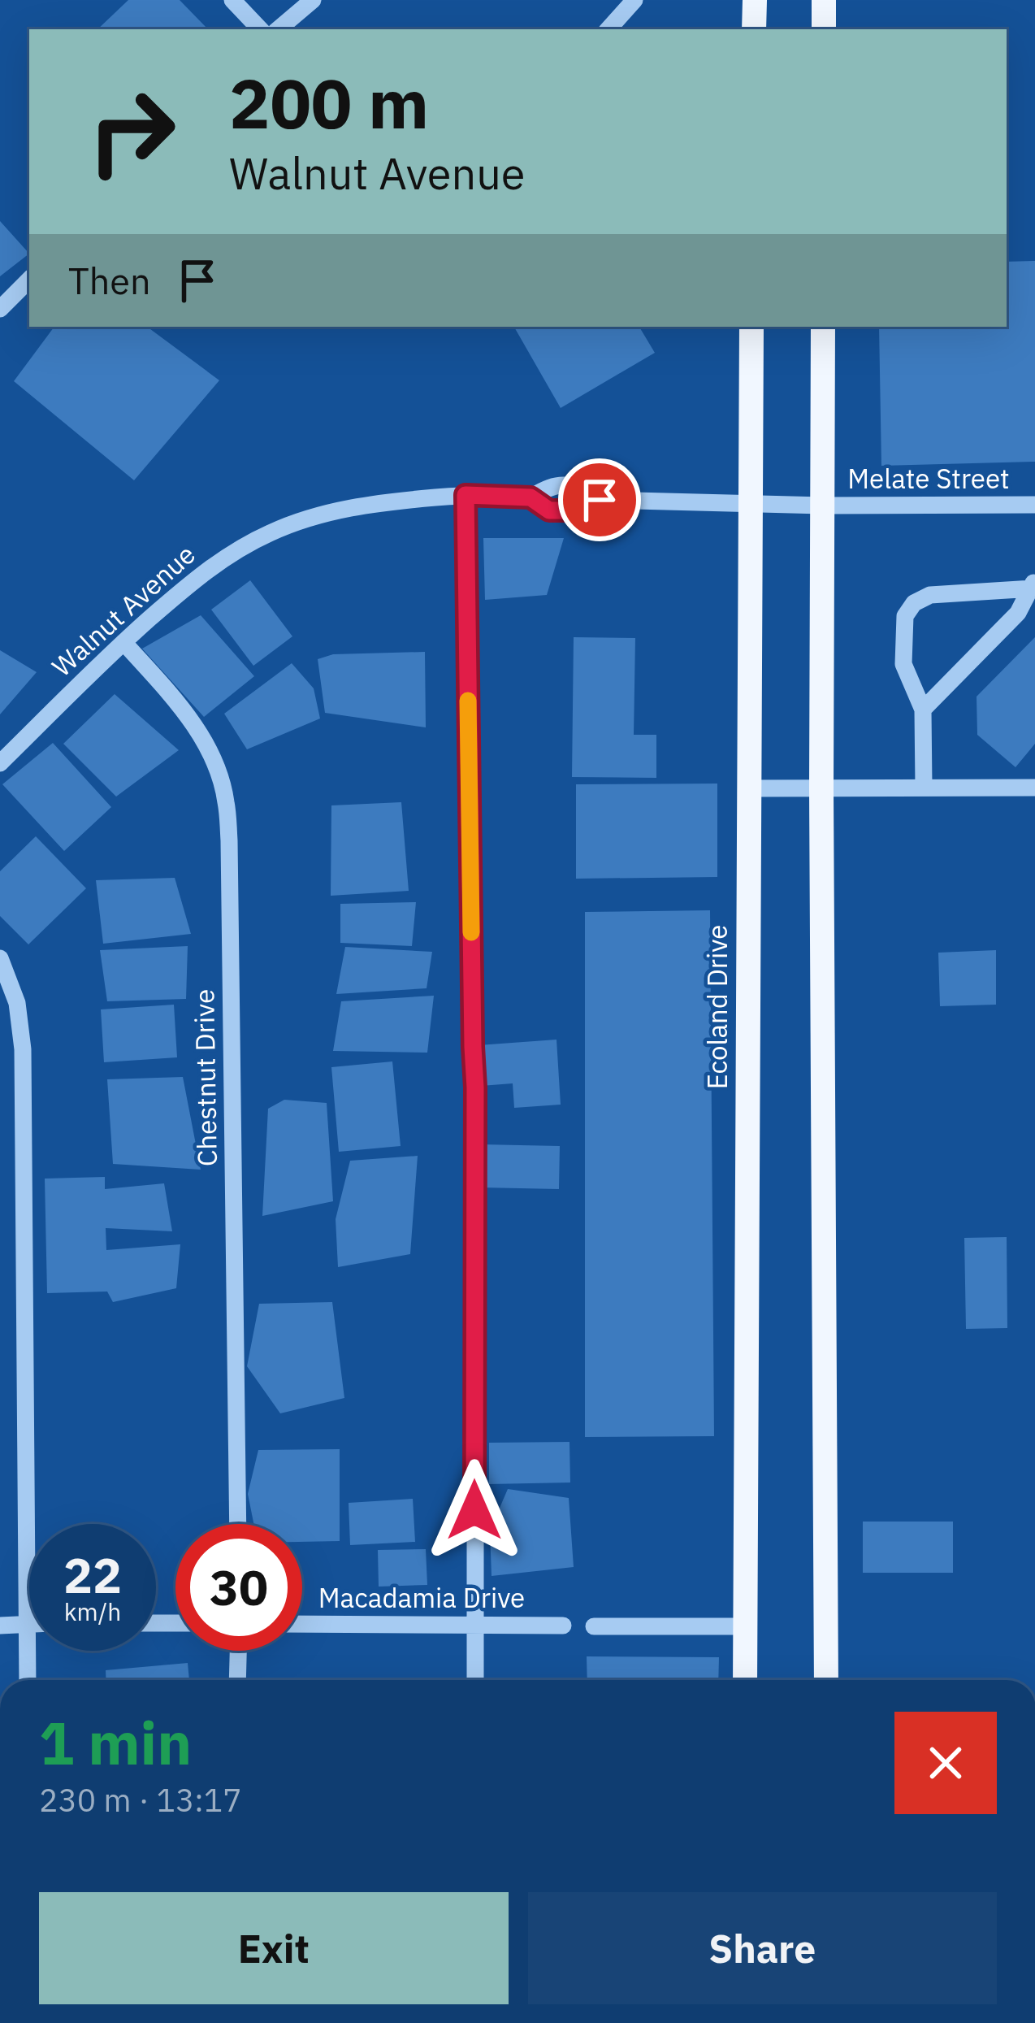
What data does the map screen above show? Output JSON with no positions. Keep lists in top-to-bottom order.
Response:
{
  "streets": {
    "main road": ["Ecoland Drive"],
    "street": [
      "Melate Street",
      "Walnut Avenue",
      "Chestnut Drive",
      "Macadamia Drive"
    ]
  },
  "crossings": [
    ["Melate Street", "Walnut Avenue"],
    ["Melate Street", "Ecoland Drive"],
    ["Walnut Avenue", "Ecoland Drive"],
    ["Walnut Avenue", "Chestnut Drive"]
  ],
  "page": {
    "turn": ["200 m", "Walnut Avenue"],
    "then": "Then",
    "speed": "22 km/h",
    "limit": "30",
    "heading": ["1 min", "230 m · 13:17"],
    "buttons": ["Exit", "Share"]
  }
}
